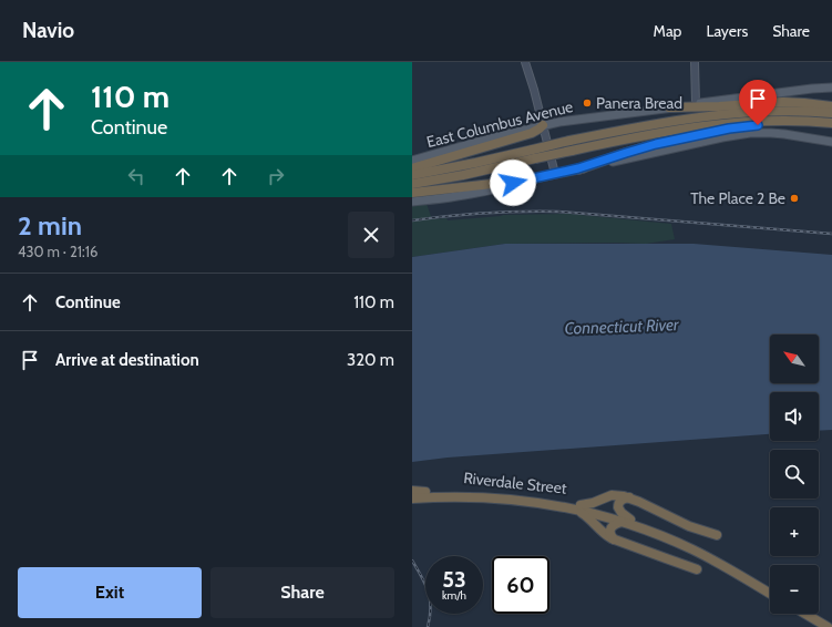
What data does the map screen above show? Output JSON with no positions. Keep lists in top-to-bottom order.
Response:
{
  "streets": {
    "highway": ["Riverdale Street"],
    "main road": ["East Columbus Avenue"]
  },
  "water": ["Connecticut River"],
  "places": ["Panera Bread", "The Place 2 Be"],
  "north": "top left",
  "page": {
    "header": "Navio",
    "nav": ["Map", "Layers", "Share"],
    "turn": ["110 m", "Continue"],
    "heading": ["2 min", "430 m · 21:16"],
    "list": [
      {
        "name": "Continue",
        "value": "110 m"
      },
      {
        "name": "Arrive at destination",
        "value": "320 m"
      }
    ],
    "map_buttons": ["+", "−"],
    "speed": "53 km/h",
    "limit": "60",
    "buttons": ["Exit", "Share"]
  }
}
